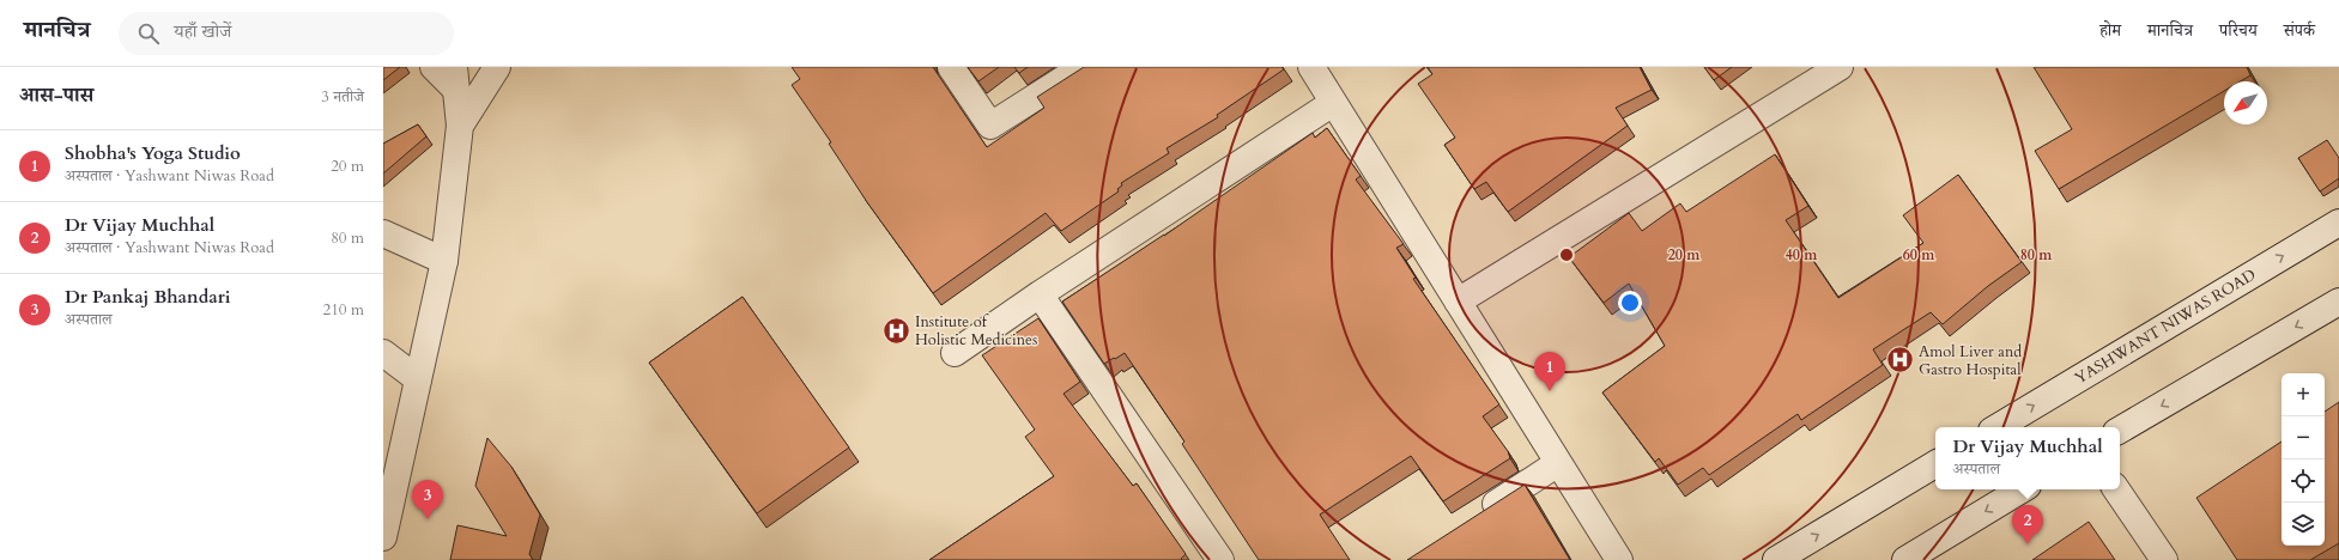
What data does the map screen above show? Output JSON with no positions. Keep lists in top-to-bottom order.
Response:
{
  "streets": {
    "street": ["YASHWANT NIWAS ROAD"]
  },
  "places": {
    "hospital": ["Institute of Holistic Medicines", "Amol Liver and Gastro Hospital"]
  },
  "north": "bottom left",
  "page": {
    "header": "मानचित्र",
    "search": "यहाँ खोजें",
    "nav": [
      "होम",
      "मानचित्र",
      "परिचय",
      "संपर्क"
    ],
    "heading": ["आस-पास", "3 नतीजे"],
    "list": [
      {
        "mark": "1",
        "name": "Shobha's Yoga Studio",
        "note": "अस्पताल · Yashwant Niwas Road",
        "value": "20 m"
      },
      {
        "mark": "2",
        "name": "Dr Vijay Muchhal",
        "note": "अस्पताल · Yashwant Niwas Road",
        "value": "80 m"
      },
      {
        "mark": "3",
        "name": "Dr Pankaj Bhandari",
        "note": "अस्पताल",
        "value": "210 m"
      }
    ],
    "pins": ["1", "3", "2"],
    "map_buttons": ["+", "−"],
    "popup": ["Dr Vijay Muchhal", "अस्पताल"]
  },
  "rings": [
    "20 m",
    "40 m",
    "60 m",
    "80 m"
  ]
}
